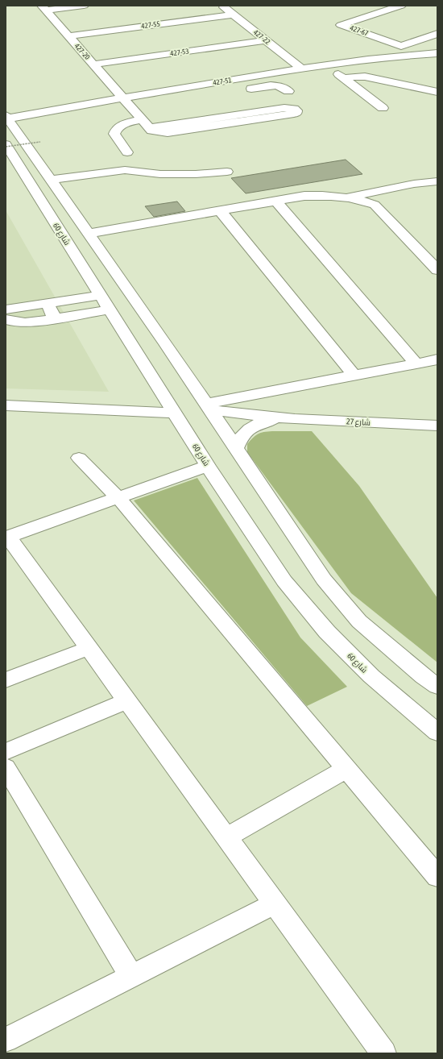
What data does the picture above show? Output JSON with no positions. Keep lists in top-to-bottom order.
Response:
{
  "streets": {
    "street": [
      "427-55",
      "427-67",
      "427-22",
      "427-20",
      "427-53",
      "427-51",
      "شارع 60",
      "شارع 27"
    ]
  },
  "crossings": [
    ["427-55", "427-22"],
    ["427-55", "427-20"],
    ["427-22", "427-53"],
    ["427-22", "427-51"],
    ["427-20", "427-53"],
    ["427-20", "427-51"]
  ]
}
